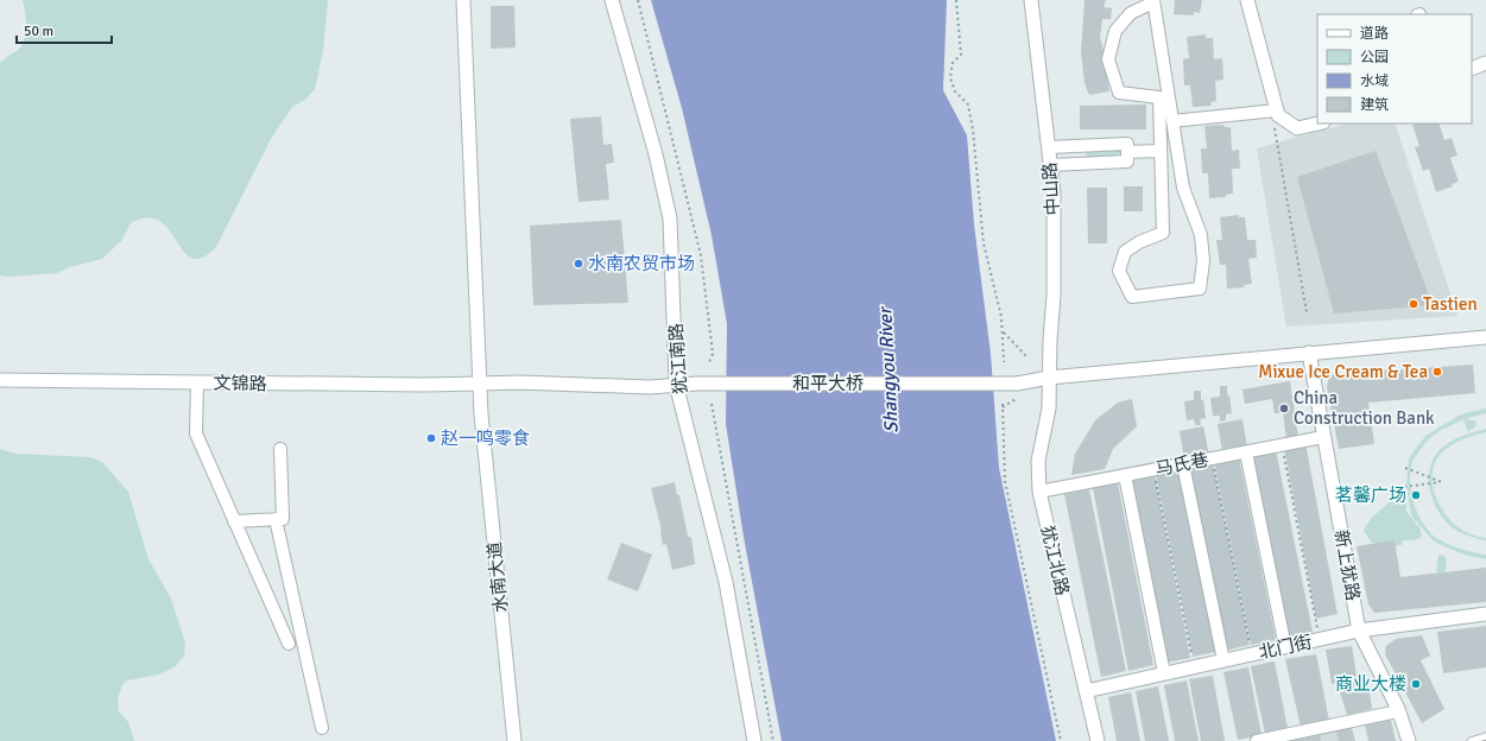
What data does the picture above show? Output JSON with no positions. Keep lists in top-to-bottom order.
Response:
{
  "streets": {
    "street": [
      "中山路",
      "犹江南路",
      "文锦路",
      "和平大桥",
      "马氏巷",
      "犹江北路",
      "新上犹路",
      "水南大道",
      "北门街"
    ]
  },
  "crossings": [
    ["中山路", "和平大桥"],
    ["中山路", "犹江北路"],
    ["犹江南路", "文锦路"],
    ["犹江南路", "和平大桥"],
    ["文锦路", "和平大桥"],
    ["文锦路", "水南大道"],
    ["和平大桥", "犹江北路"],
    ["和平大桥", "新上犹路"],
    ["马氏巷", "犹江北路"],
    ["马氏巷", "新上犹路"],
    ["犹江北路", "北门街"],
    ["新上犹路", "北门街"]
  ],
  "water": ["Shangyou River"],
  "places": [
    "水南农贸市场",
    "Tastien",
    "Mixue Ice Cream & Tea",
    "China Construction Bank",
    "赵一鸣零食",
    "茗馨广场",
    "商业大楼"
  ],
  "legend": [
    "道路",
    "公园",
    "水域",
    "建筑"
  ],
  "scale_bar": "50 m"
}
